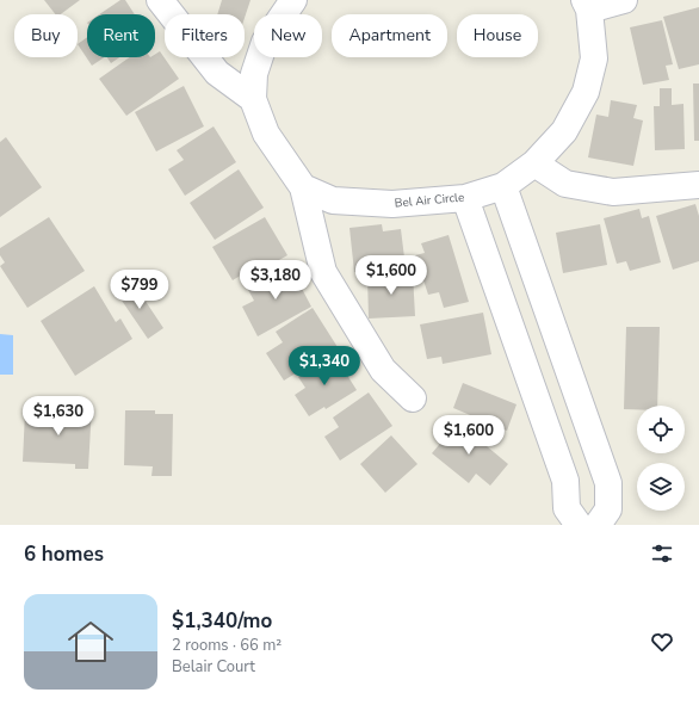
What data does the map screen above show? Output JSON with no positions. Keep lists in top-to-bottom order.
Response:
{
  "streets": {
    "street": ["Bel Air Circle"]
  },
  "page": {
    "chip": [
      "Buy",
      "Rent",
      "Filters",
      "New",
      "Apartment",
      "House"
    ],
    "price": [
      "$1,600",
      "$3,180",
      "$799",
      "$1,340",
      "$1,630",
      "$1,600"
    ],
    "heading": "6 homes",
    "list": [
      {
        "name": "$1,340/mo",
        "note": "2 rooms · 66 m² · Belair Court"
      }
    ]
  }
}
